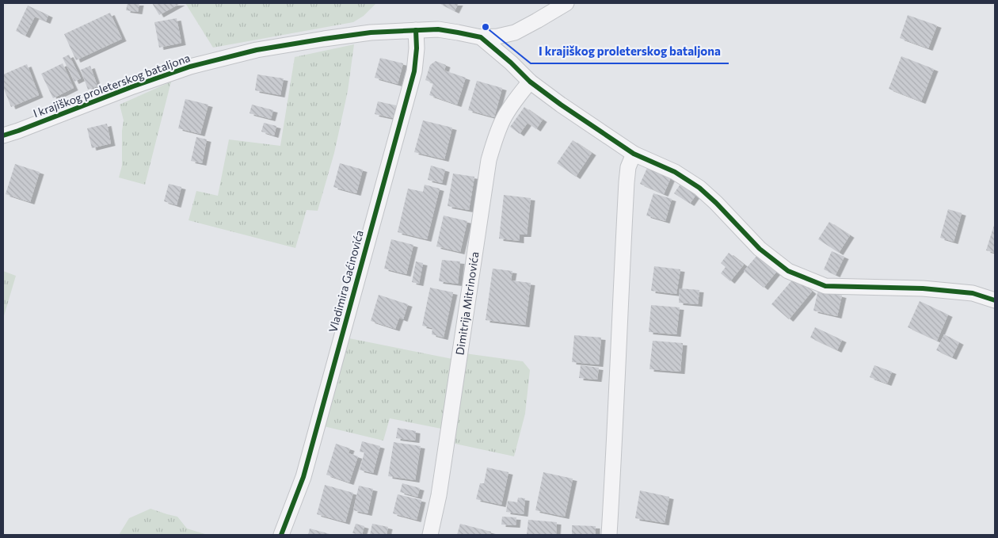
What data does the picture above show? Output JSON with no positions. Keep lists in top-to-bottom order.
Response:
{
  "streets": {
    "street": ["I krajiškog proleterskog bataljona", "Vladimira Gaćinovića", "Dimitrija Mitrinovića"]
  },
  "crossings": [
    ["I krajiškog proleterskog bataljona", "Vladimira Gaćinovića"],
    ["I krajiškog proleterskog bataljona", "Dimitrija Mitrinovića"]
  ],
  "places": ["I krajiškog proleterskog bataljona"]
}
